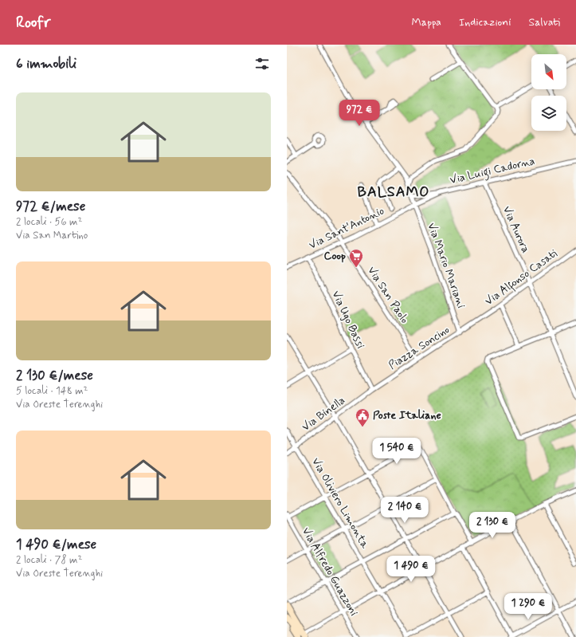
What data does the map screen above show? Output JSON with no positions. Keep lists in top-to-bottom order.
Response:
{
  "streets": {
    "street": [
      "Via Luigi Cadorna",
      "Via Sant'Antonio",
      "Via Aurora",
      "Via Mario Mariani",
      "Via Alfonso Casati",
      "Via San Paolo",
      "Via Ugo Bassi",
      "Piazza Soncino",
      "Via Binella",
      "Via Oliviero Limonta",
      "Via Alfredo Guazzoni"
    ]
  },
  "crossings": [
    ["Via Luigi Cadorna", "Via Sant'Antonio"],
    ["Via Luigi Cadorna", "Via Aurora"],
    ["Via Luigi Cadorna", "Via Mario Mariani"],
    ["Via Sant'Antonio", "Via Mario Mariani"],
    ["Via Sant'Antonio", "Via San Paolo"],
    ["Via Sant'Antonio", "Via Ugo Bassi"],
    ["Via Aurora", "Via Alfonso Casati"],
    ["Via Mario Mariani", "Piazza Soncino"],
    ["Via Alfonso Casati", "Piazza Soncino"],
    ["Via San Paolo", "Piazza Soncino"],
    ["Via Ugo Bassi", "Piazza Soncino"],
    ["Via Ugo Bassi", "Via Binella"],
    ["Piazza Soncino", "Via Binella"],
    ["Via Binella", "Via Oliviero Limonta"]
  ],
  "districts": ["BALSAMO"],
  "places": {
    "supermarket": ["Coop"],
    "public building": ["Poste Italiane"]
  },
  "north": "bottom right",
  "page": {
    "header": "Roofr",
    "nav": ["Mappa", "Indicazioni", "Salvati"],
    "heading": "6 immobili",
    "list": [
      {
        "name": "972 €/mese",
        "note": "2 locali · 56 m² · Via San Martino"
      },
      {
        "name": "2 130 €/mese",
        "note": "5 locali · 148 m² · Via Oreste Terenghi"
      },
      {
        "name": "1 490 €/mese",
        "note": "2 locali · 78 m² · Via Oreste Terenghi"
      }
    ],
    "price": [
      "972 €",
      "1 540 €",
      "2 140 €",
      "2 130 €",
      "1 490 €",
      "1 290 €"
    ]
  }
}
